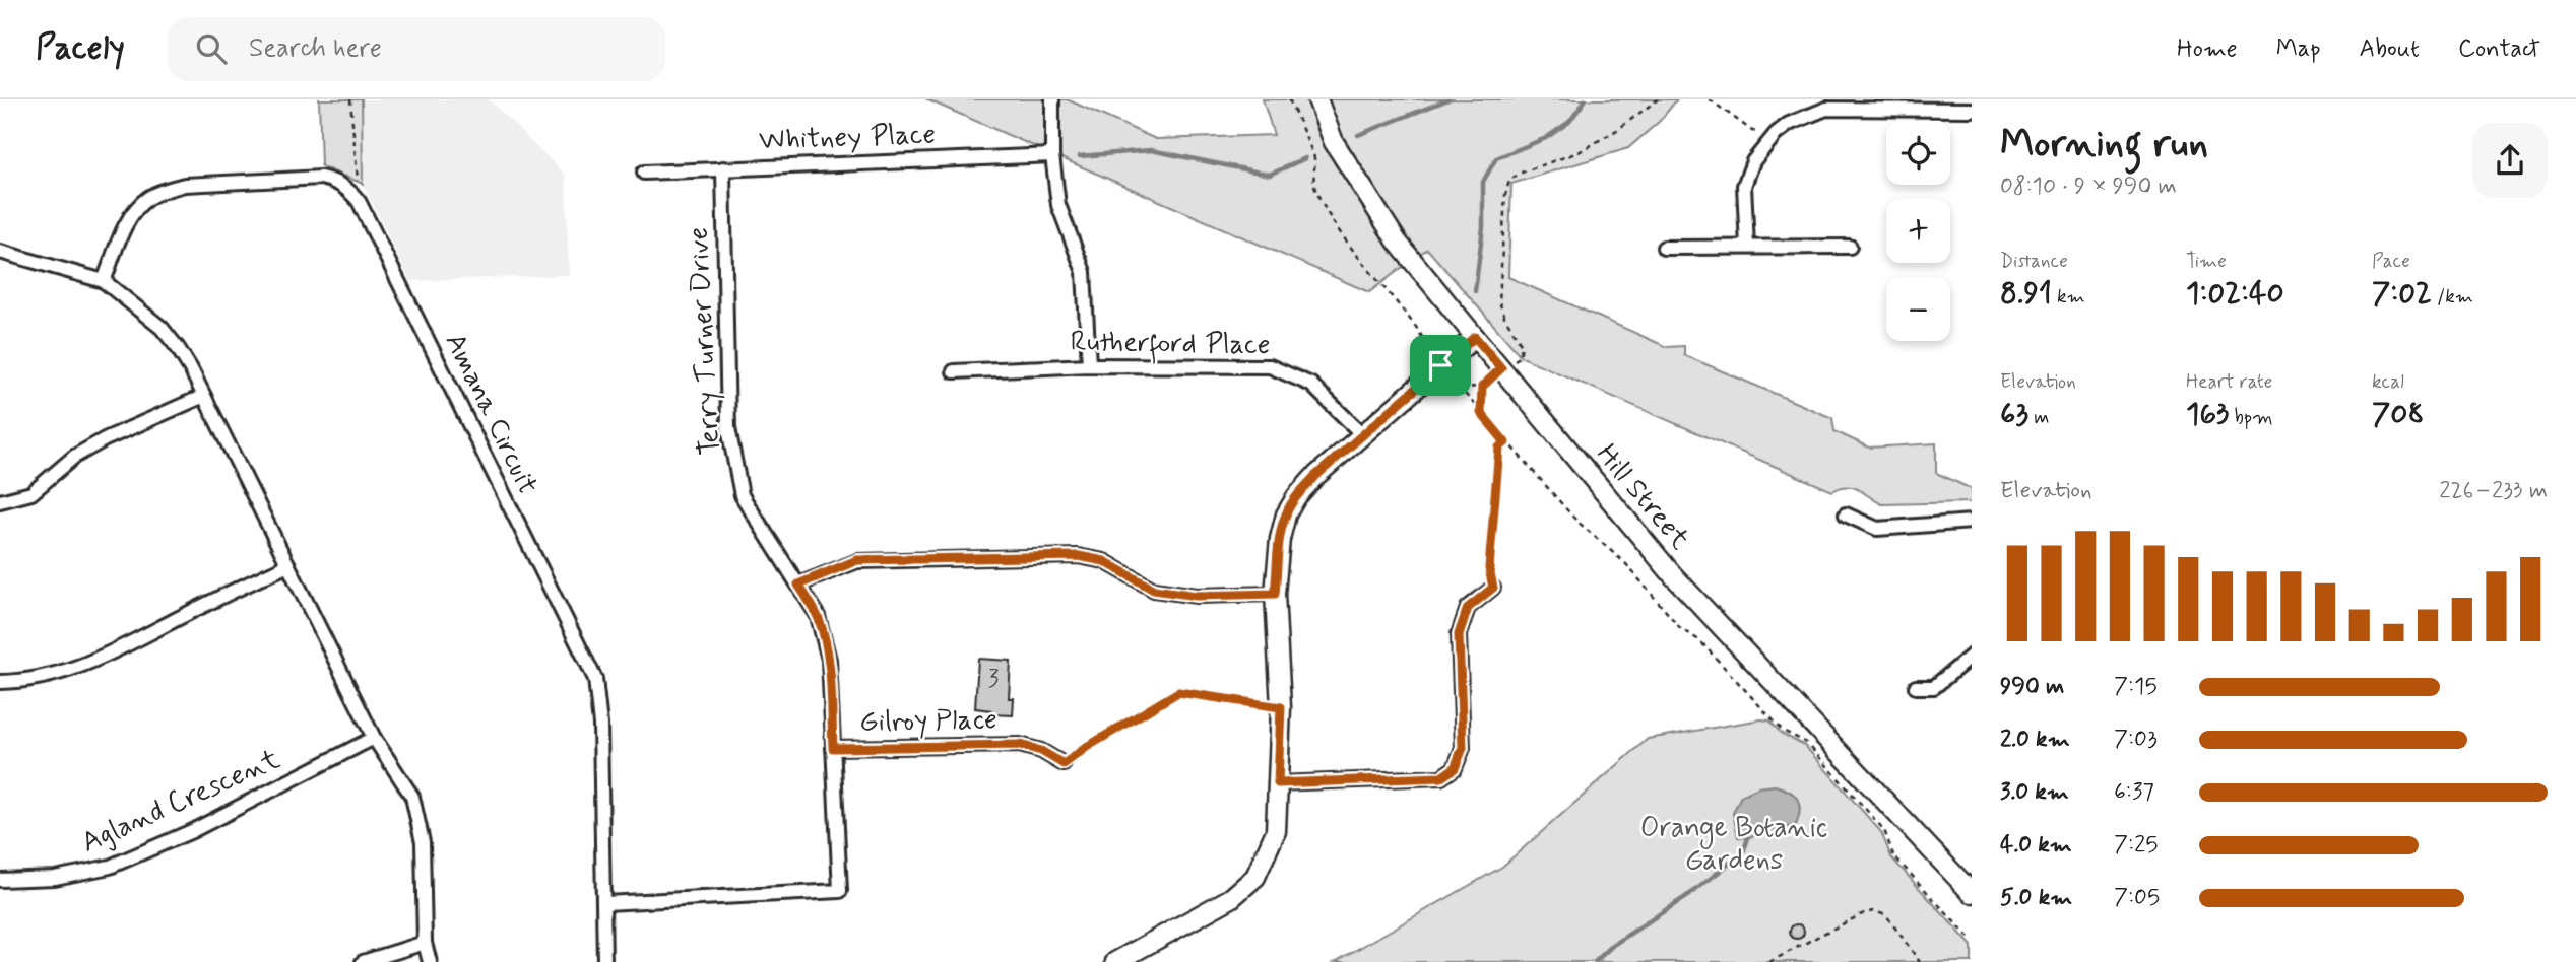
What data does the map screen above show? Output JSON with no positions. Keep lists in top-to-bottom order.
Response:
{
  "streets": {
    "main road": ["Hill Street"],
    "street": [
      "Whitney Place",
      "Terry Turner Drive",
      "Rutherford Place",
      "Amana Circuit",
      "Gilroy Place",
      "Agland Crescent"
    ]
  },
  "crossings": [
    ["Whitney Place", "Terry Turner Drive"],
    ["Terry Turner Drive", "Amana Circuit"],
    ["Terry Turner Drive", "Gilroy Place"]
  ],
  "parks": ["Orange Botanic Gardens"],
  "house_numbers": ["3"],
  "page": {
    "header": "Pacely",
    "search": "Search here",
    "nav": [
      "Home",
      "Map",
      "About",
      "Contact"
    ],
    "heading": ["Morning run", "08:10 · 9 × 990 m"],
    "map_buttons": ["+", "−"],
    "stats": [
      ["Distance", "8.91 km"],
      ["Time", "1:02:40"],
      ["Pace", "7:02 /km"],
      ["Elevation", "63 m"],
      ["Heart rate", "163 bpm"],
      ["kcal", "708"]
    ],
    "chart": ["Elevation", "226–233 m"],
    "list": [
      {
        "name": "990 m",
        "note": "7:15"
      },
      {
        "name": "2.0 km",
        "note": "7:03"
      },
      {
        "name": "3.0 km",
        "note": "6:37"
      },
      {
        "name": "4.0 km",
        "note": "7:25"
      },
      {
        "name": "5.0 km",
        "note": "7:05"
      }
    ]
  }
}
